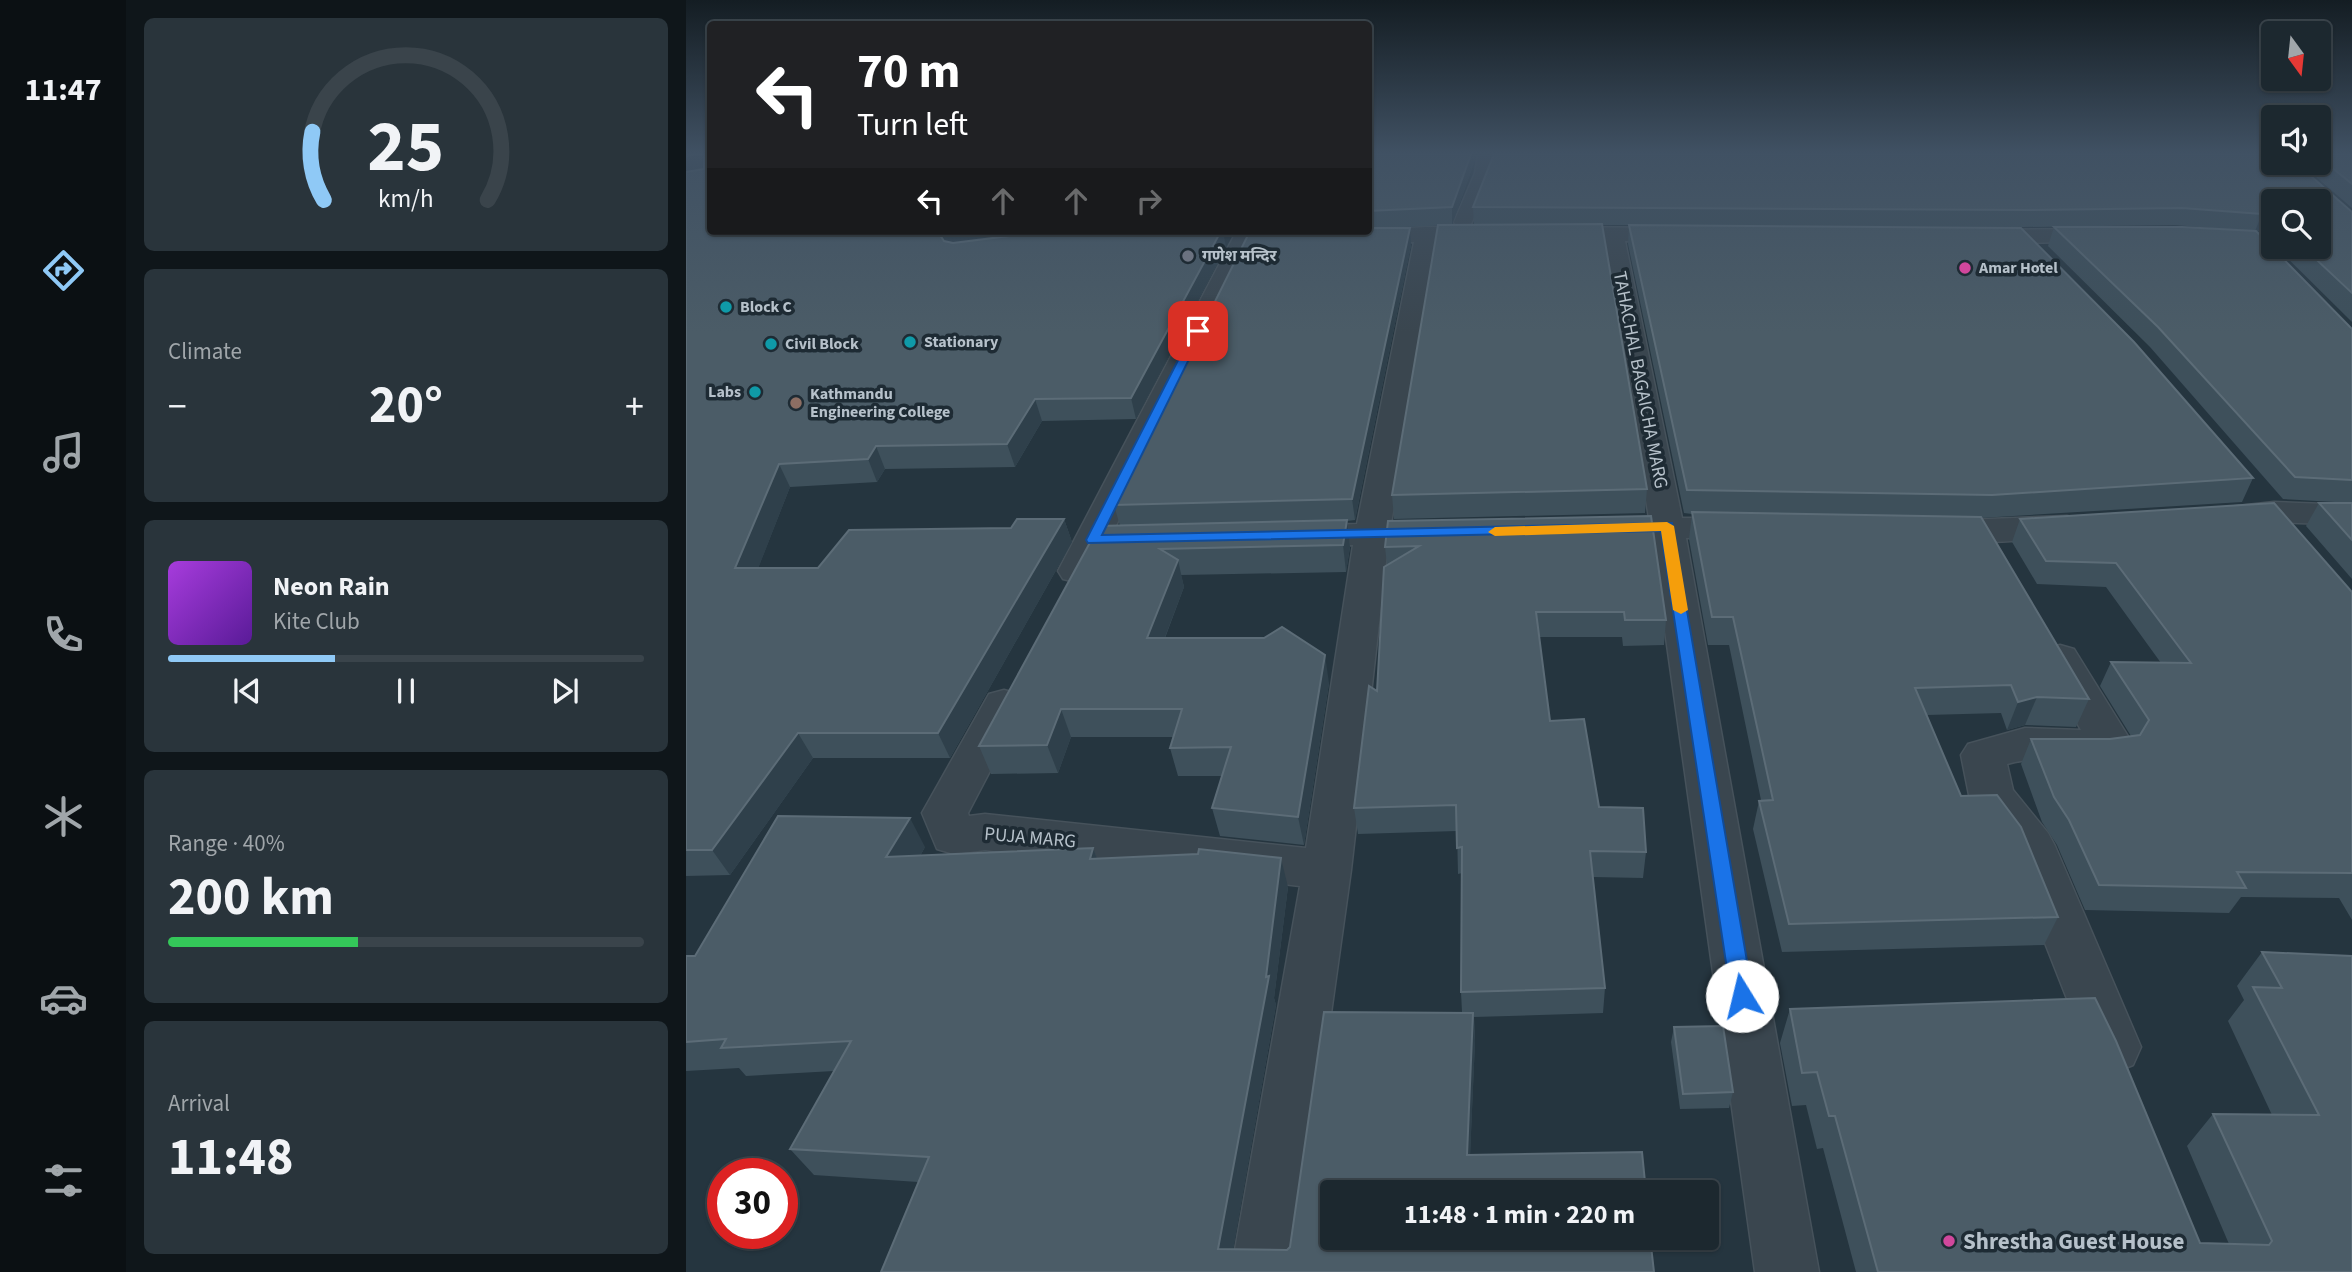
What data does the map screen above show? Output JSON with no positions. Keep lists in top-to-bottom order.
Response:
{
  "streets": {
    "street": ["TAHACHAL BAGAICHA MARG", "PUJA MARG"]
  },
  "places": [
    "गणेश मन्दिर",
    "Amar Hotel",
    "Block C",
    "Stationary",
    "Civil Block",
    "Labs",
    "Kathmandu Engineering College",
    "Shrestha Guest House"
  ],
  "north": "bottom",
  "page": {
    "tabs": "11:47",
    "turn": ["70 m", "Turn left"],
    "tile": [
      "Climate",
      ["Range · 40%", "200 km"],
      ["Arrival", "11:48"]
    ],
    "heat": ["−", "20°", "+"],
    "song": ["Neon Rain", "Kite Club"],
    "limit": "30",
    "trip": "11:48 · 1 min · 220 m",
    "gauge": ["25", "km/h"]
  }
}
